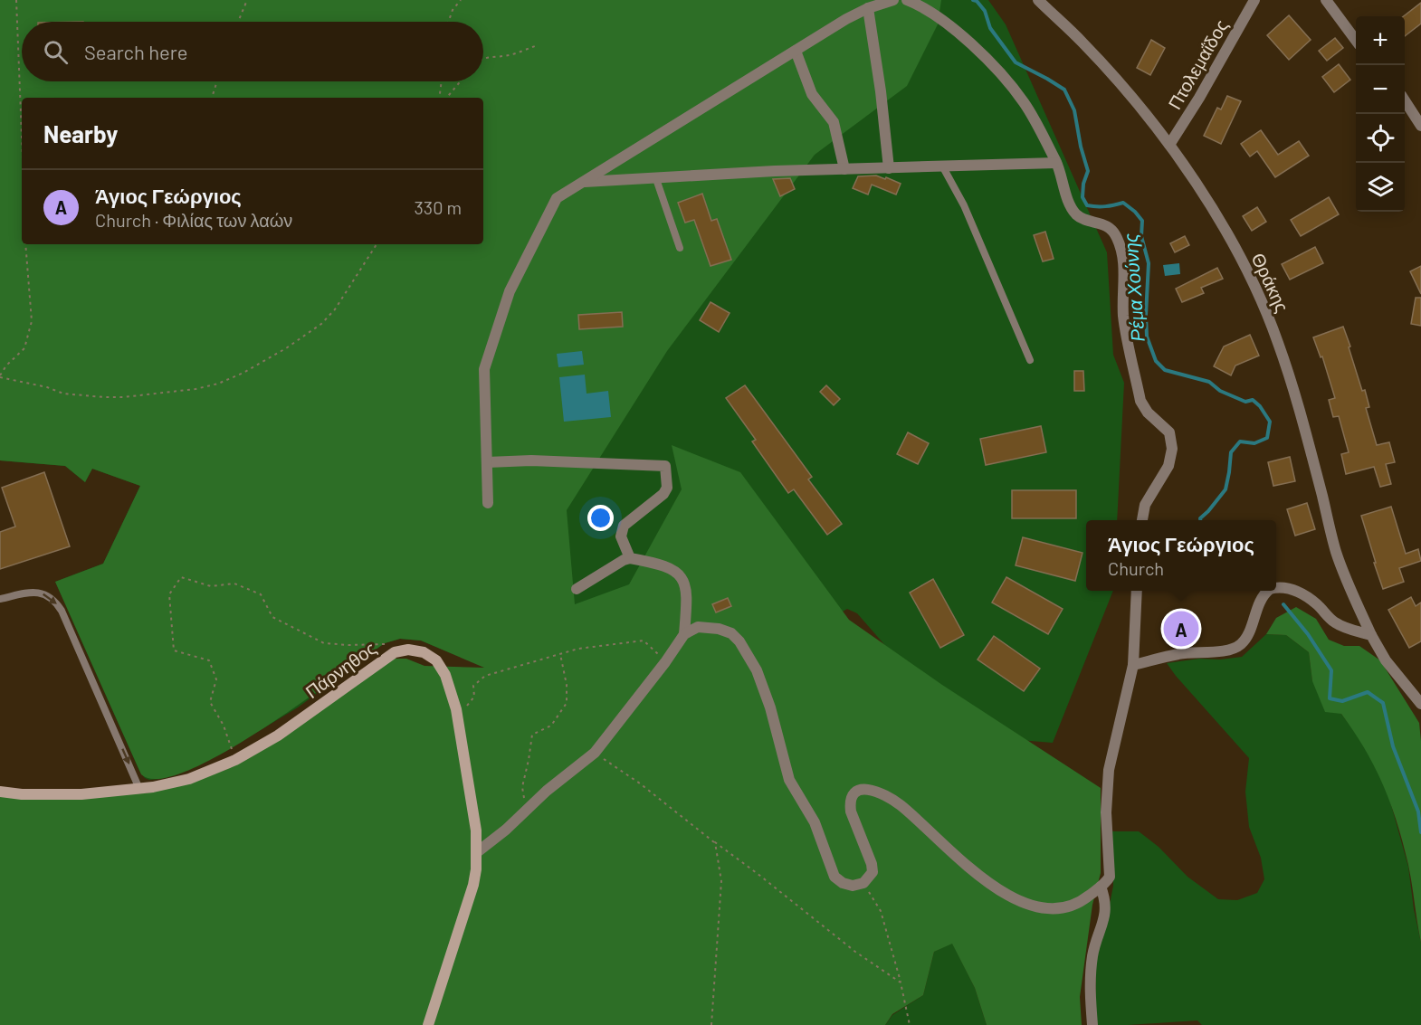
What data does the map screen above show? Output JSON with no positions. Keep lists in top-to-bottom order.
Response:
{
  "streets": {
    "main road": ["Πάρνηθος"],
    "street": ["Πτολεμαΐδος", "Θράκης"]
  },
  "crossings": [
    ["Πτολεμαΐδος", "Θράκης"]
  ],
  "water": ["Ρέμα Χούνης"],
  "page": {
    "map_buttons": ["+", "−"],
    "search": "Search here",
    "heading": "Nearby",
    "list": [
      {
        "mark": "A",
        "name": "Άγιος Γεώργιος",
        "note": "Church · Φιλίας των λαών",
        "value": "330 m"
      }
    ],
    "popup": ["Άγιος Γεώργιος", "Church"],
    "pins": "A"
  }
}
